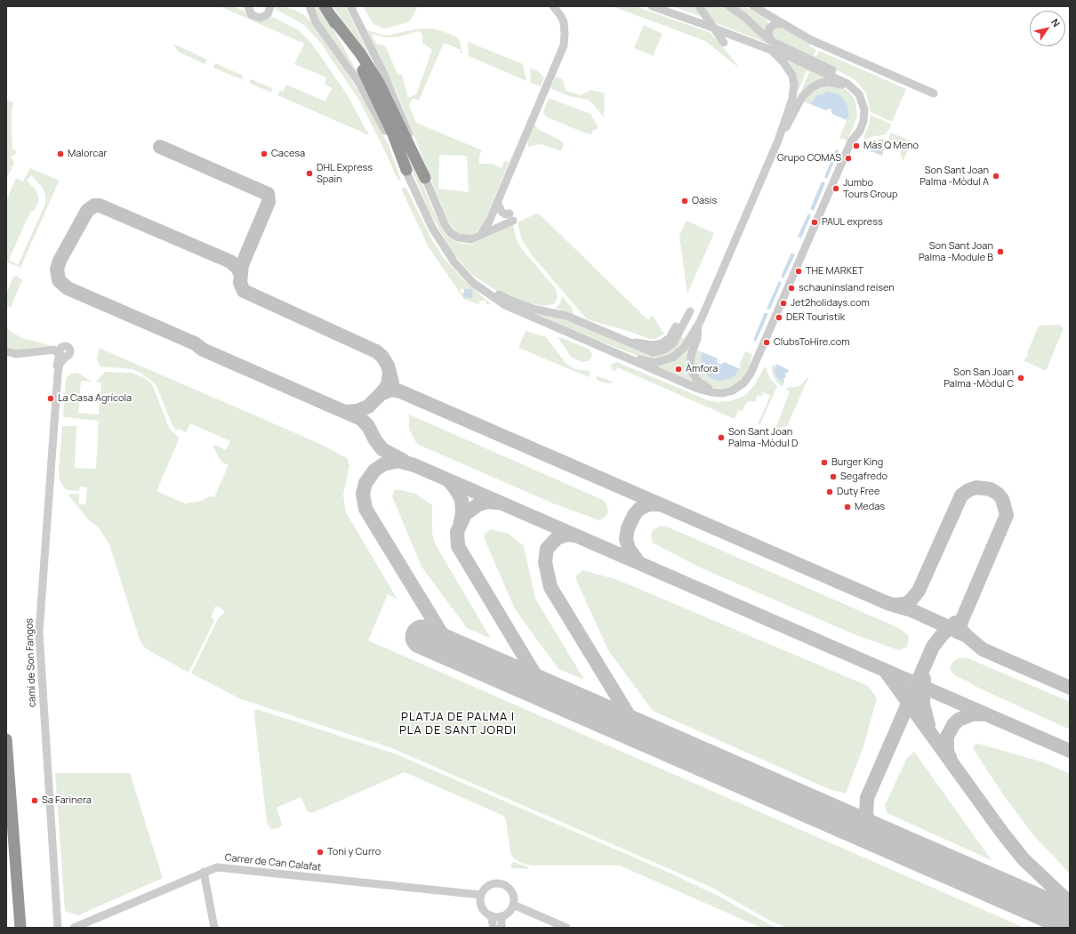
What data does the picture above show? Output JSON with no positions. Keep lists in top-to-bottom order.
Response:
{
  "streets": {
    "street": ["camí de Son Fangos", "Carrer de Can Calafat"]
  },
  "districts": ["PLATJA DE PALMA I PLA DE SANT JORDI"],
  "places": [
    "Más Q Meno",
    "Malorcar",
    "Cacesa",
    "Grupo COMAS",
    "DHL Express Spain",
    "Son Sant Joan Palma -Mòdul A",
    "Jumbo Tours Group",
    "Oasis",
    "PAUL express",
    "Son Sant Joan Palma -Module B",
    "THE MARKET",
    "schauninsland reisen",
    "Jet2holidays.com",
    "DER Touristik",
    "ClubsToHire.com",
    "Àmfora",
    "Son San Joan Palma -Mòdul C",
    "La Casa Agrícola",
    "Son Sant Joan Palma -Mòdul D",
    "Burger King",
    "Segafredo",
    "Duty Free",
    "Medas",
    "Sa Farinera",
    "Toni y Curro"
  ],
  "north": "top right"
}
